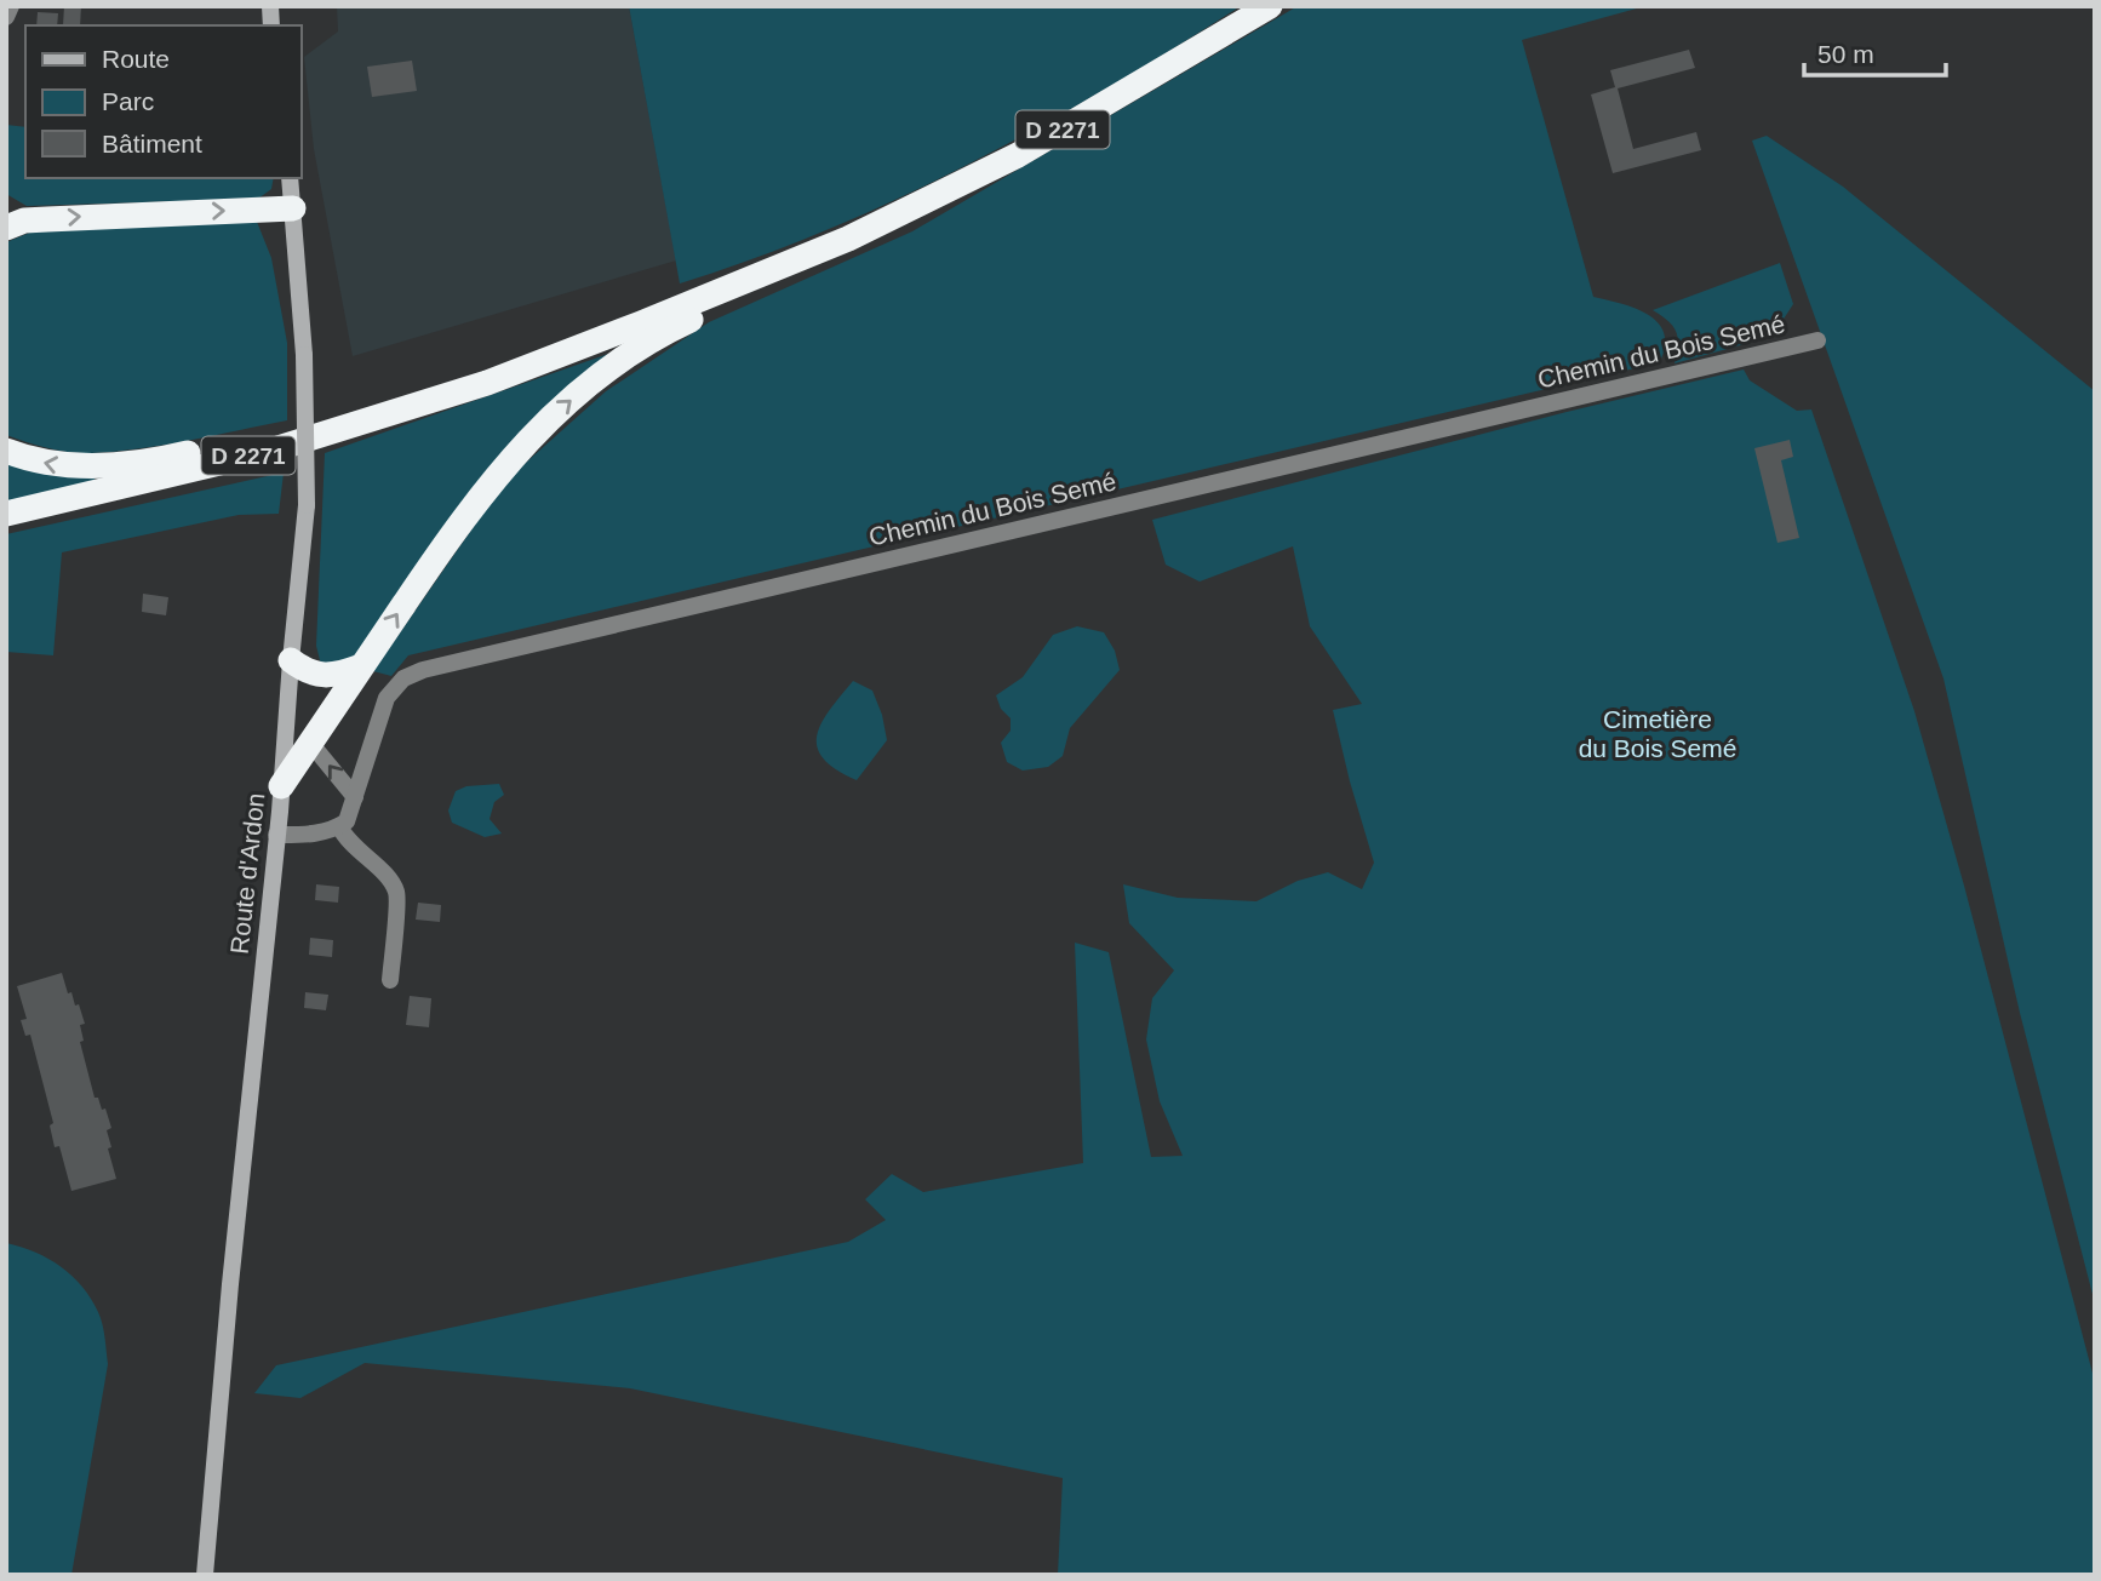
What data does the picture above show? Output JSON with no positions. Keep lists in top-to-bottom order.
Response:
{
  "streets": {
    "highway": ["D 2271"],
    "main road": ["Route d'Ardon"],
    "street": ["Chemin du Bois Semé"]
  },
  "parks": ["Cimetière du Bois Semé"],
  "legend": ["Route", "Parc", "Bâtiment"],
  "scale_bar": "50 m"
}
